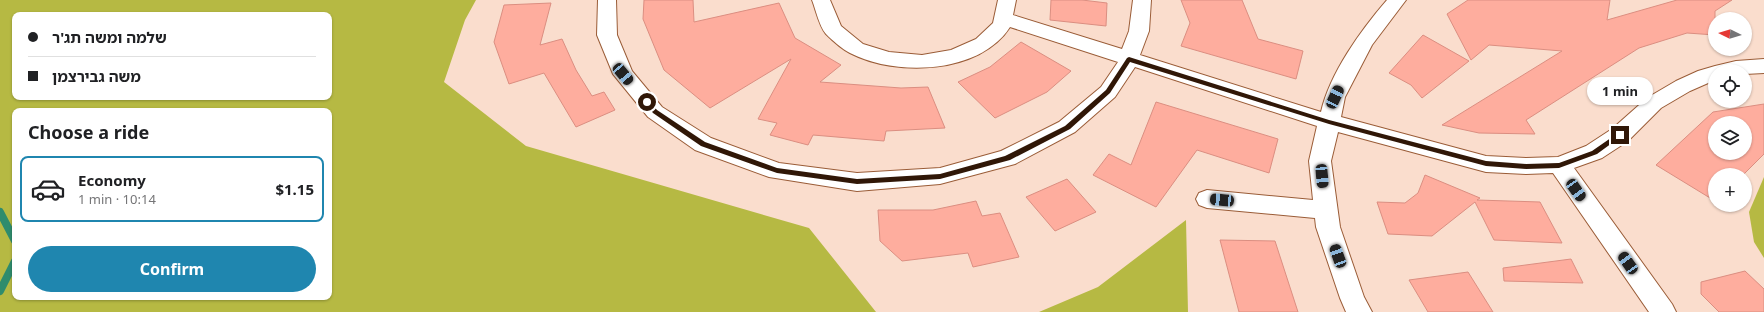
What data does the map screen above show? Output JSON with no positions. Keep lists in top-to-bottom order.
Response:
{
  "north": "left",
  "page": {
    "map_buttons": "+",
    "banner": ["שלמה ומשה תג'ר", "משה גבירצמן"],
    "bubble": "1 min",
    "heading": "Choose a ride",
    "list": [
      {
        "name": "Economy",
        "note": "1 min · 10:14",
        "value": "$1.15"
      }
    ],
    "buttons": "Confirm"
  }
}
